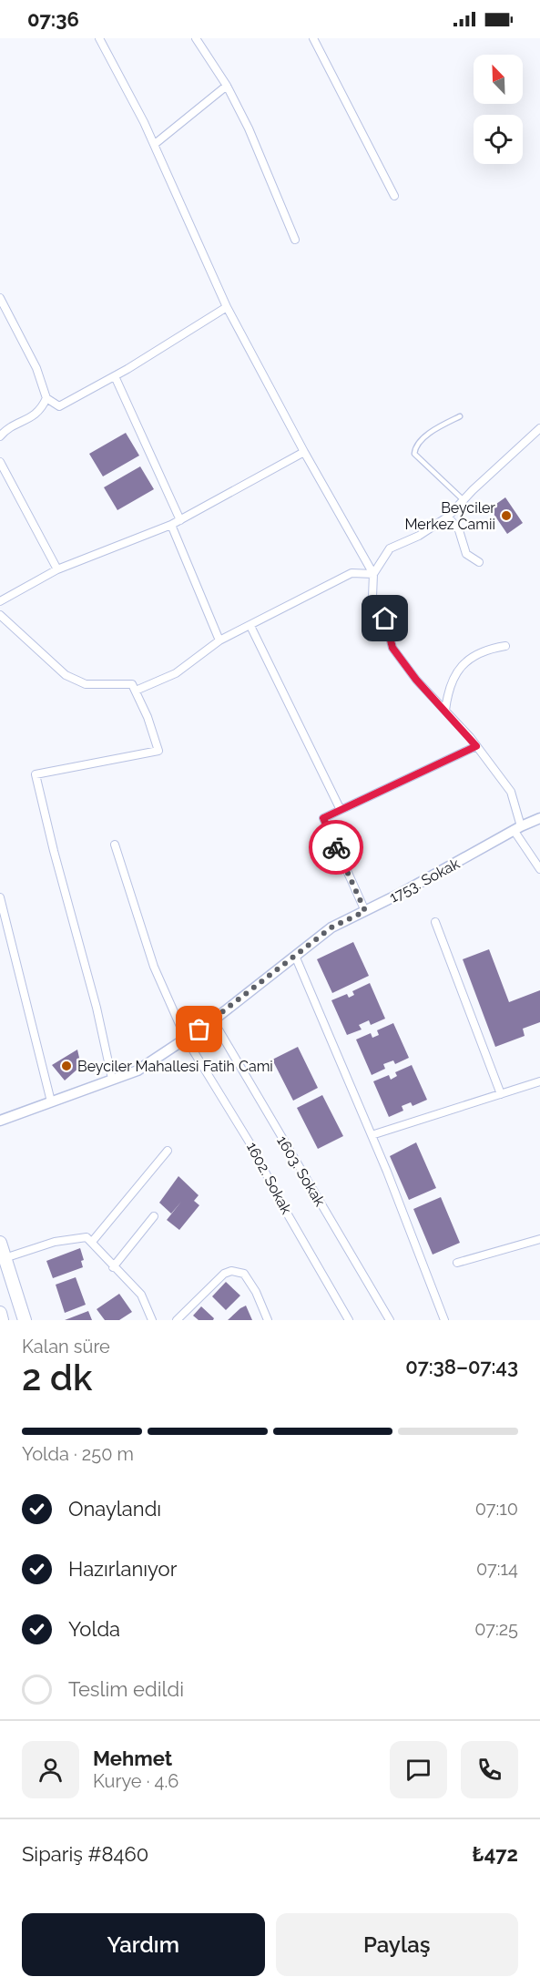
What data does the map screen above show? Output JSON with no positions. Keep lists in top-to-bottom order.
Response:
{
  "streets": {
    "street": ["1753. Sokak", "1603. Sokak", "1602. Sokak"]
  },
  "crossings": [
    ["1753. Sokak", "1603. Sokak"],
    ["1753. Sokak", "1602. Sokak"]
  ],
  "places": ["Beyciler Merkez Camii", "Beyciler Mahallesi Fatih Cami"],
  "north": "top left",
  "page": {
    "status": "07:36",
    "heading": ["2 dk", "Kalan süre", "07:38–07:43"],
    "panel": [
      "Mehmet",
      "Kurye · 4.6",
      "Sipariş #8460",
      "₺472"
    ],
    "bar": "Yolda · 250 m",
    "list": [
      ["Onaylandı", "07:10"],
      ["Hazırlanıyor", "07:14"],
      ["Yolda", "07:25"],
      "Teslim edildi"
    ],
    "buttons": ["Yardım", "Paylaş"]
  }
}
